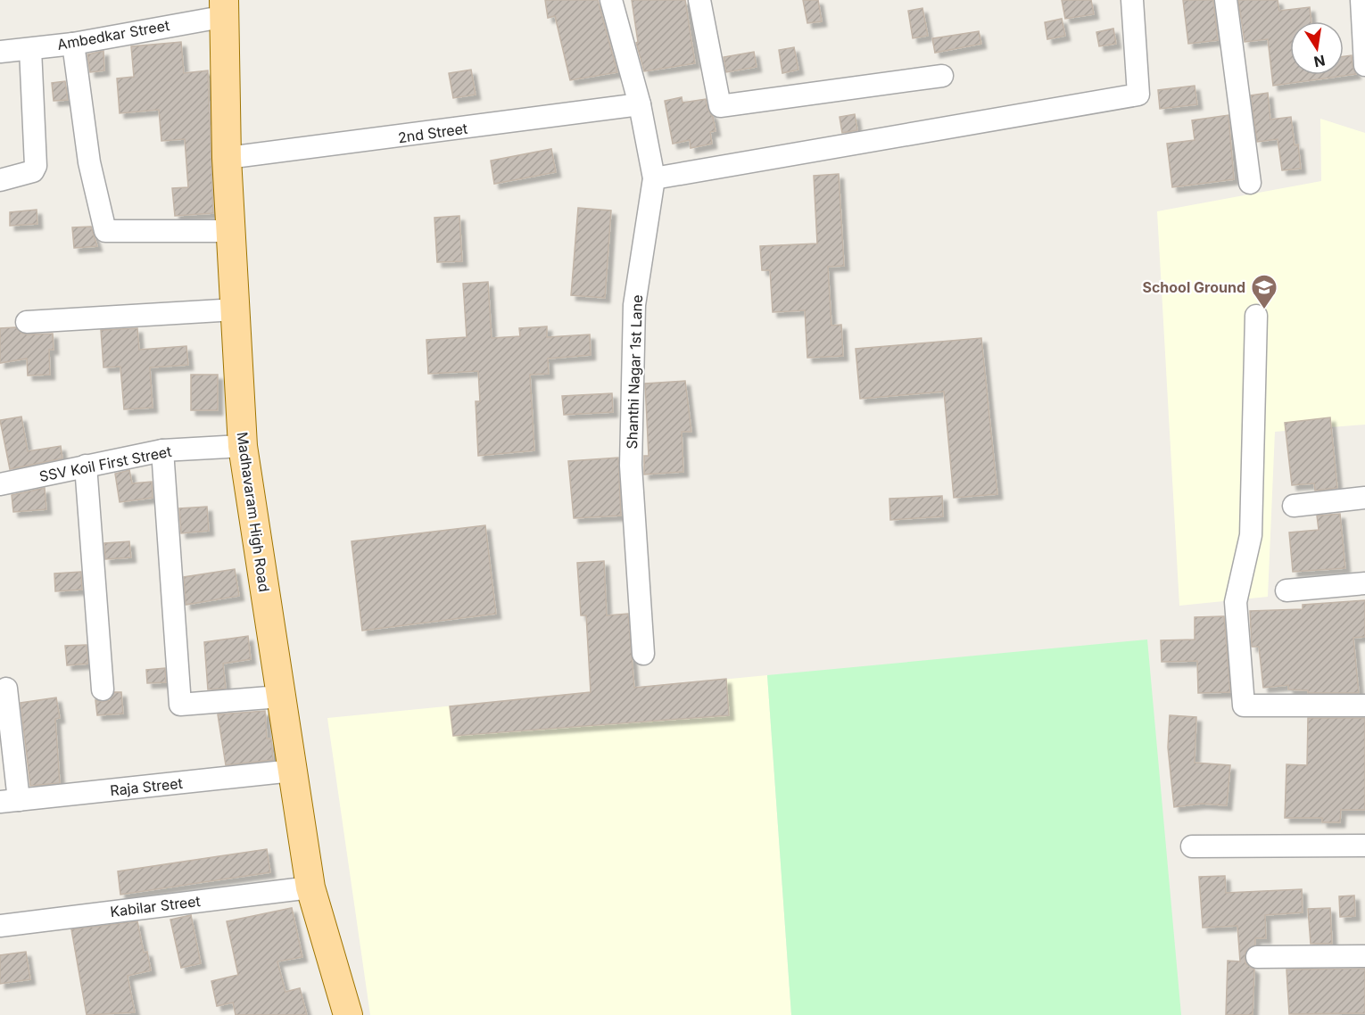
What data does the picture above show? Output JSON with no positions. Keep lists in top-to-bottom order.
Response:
{
  "streets": {
    "main road": ["Madhavaram High Road"],
    "street": [
      "Ambedkar Street",
      "2nd Street",
      "Shanthi Nagar 1st Lane",
      "SSV Koil First Street",
      "Raja Street",
      "Kabilar Street"
    ]
  },
  "crossings": [
    ["Ambedkar Street", "Madhavaram High Road"],
    ["2nd Street", "Shanthi Nagar 1st Lane"],
    ["2nd Street", "Madhavaram High Road"],
    ["SSV Koil First Street", "Madhavaram High Road"],
    ["Madhavaram High Road", "Raja Street"],
    ["Madhavaram High Road", "Kabilar Street"]
  ],
  "places": {
    "school or university": ["School Ground"]
  },
  "north": "bottom"
}
